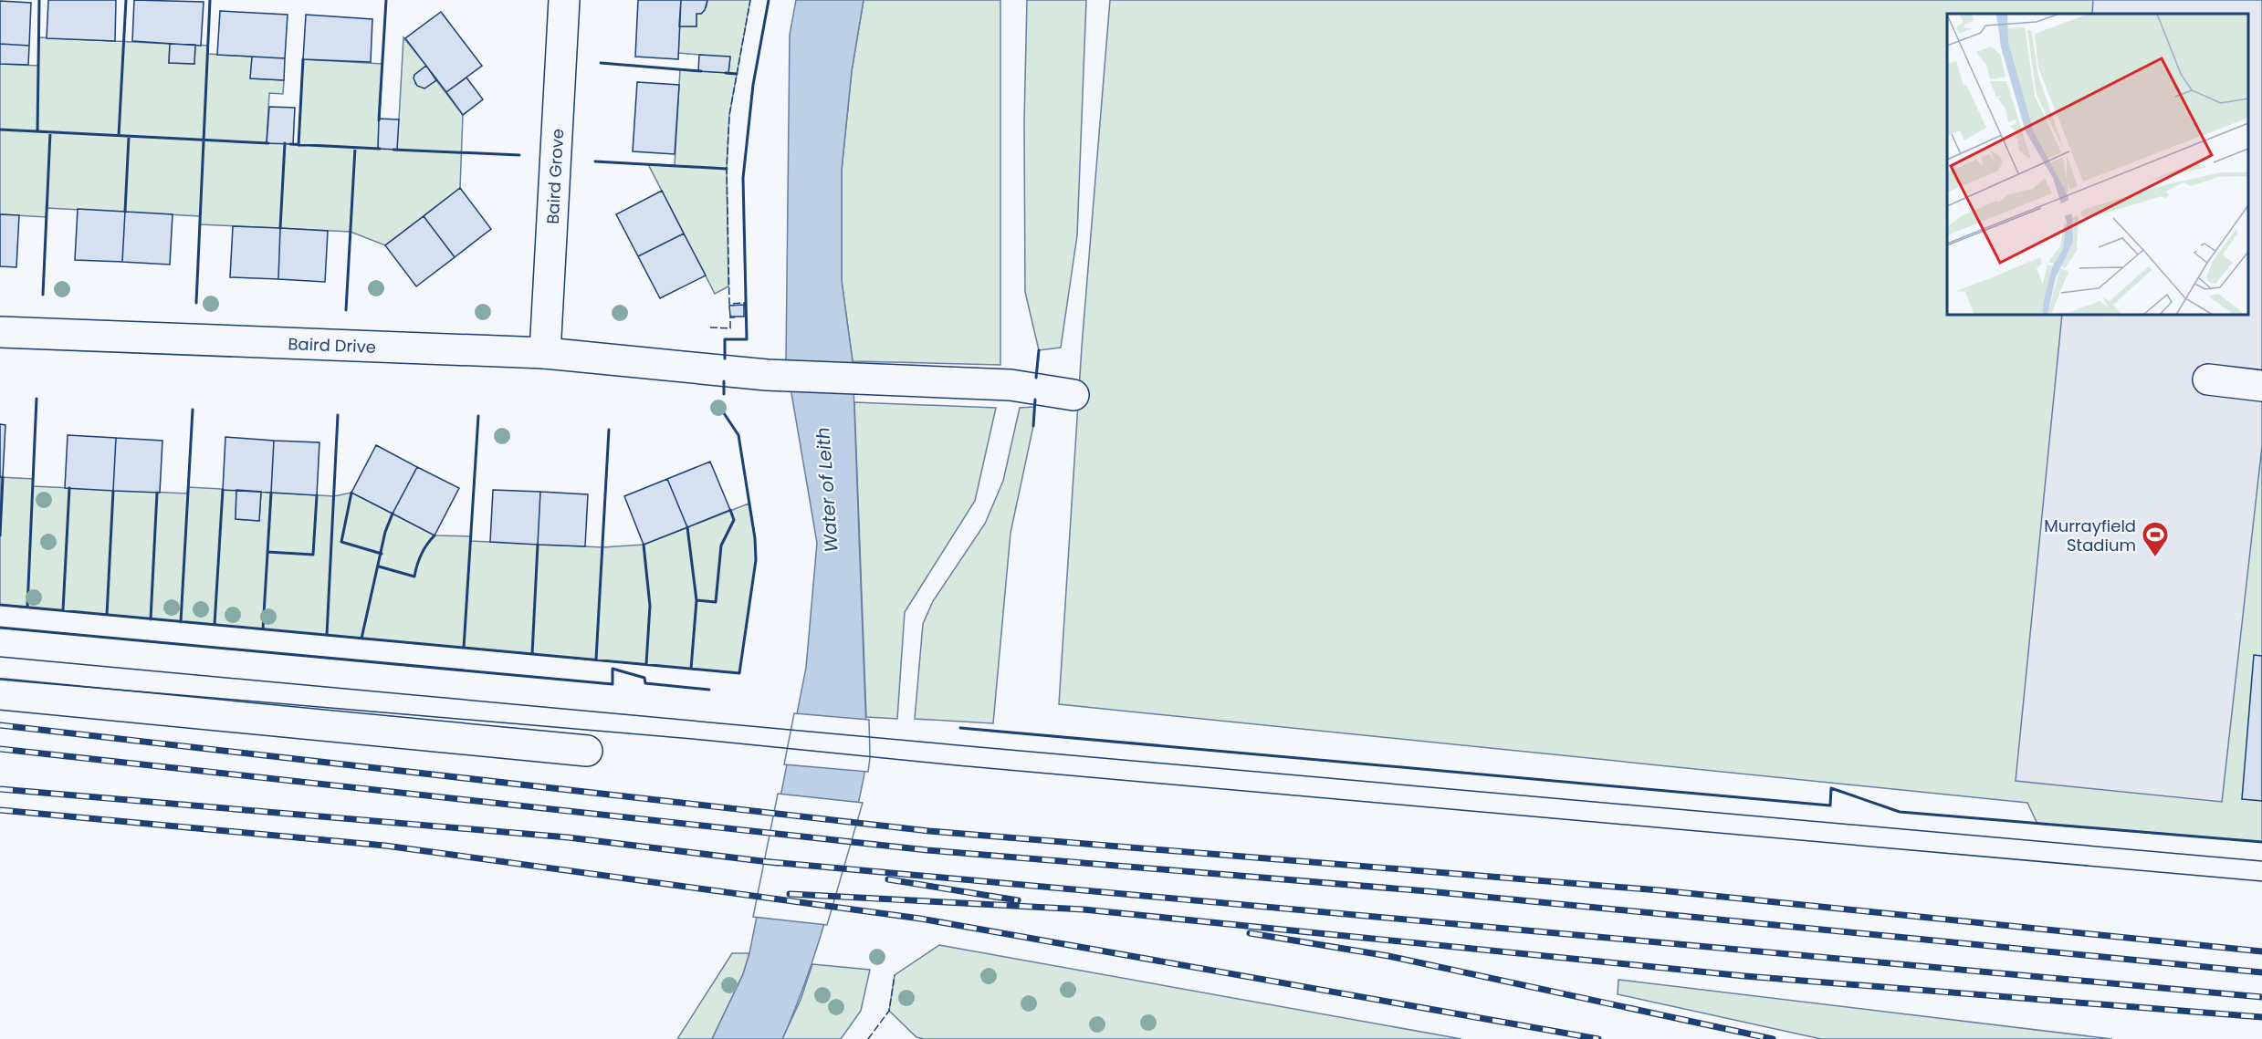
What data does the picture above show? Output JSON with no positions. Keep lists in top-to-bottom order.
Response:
{
  "streets": {
    "street": ["Baird Grove", "Baird Drive"]
  },
  "crossings": [
    ["Baird Grove", "Baird Drive"]
  ],
  "water": ["Water of Leith"],
  "places": {
    "sports": ["Murrayfield Stadium"]
  }
}
